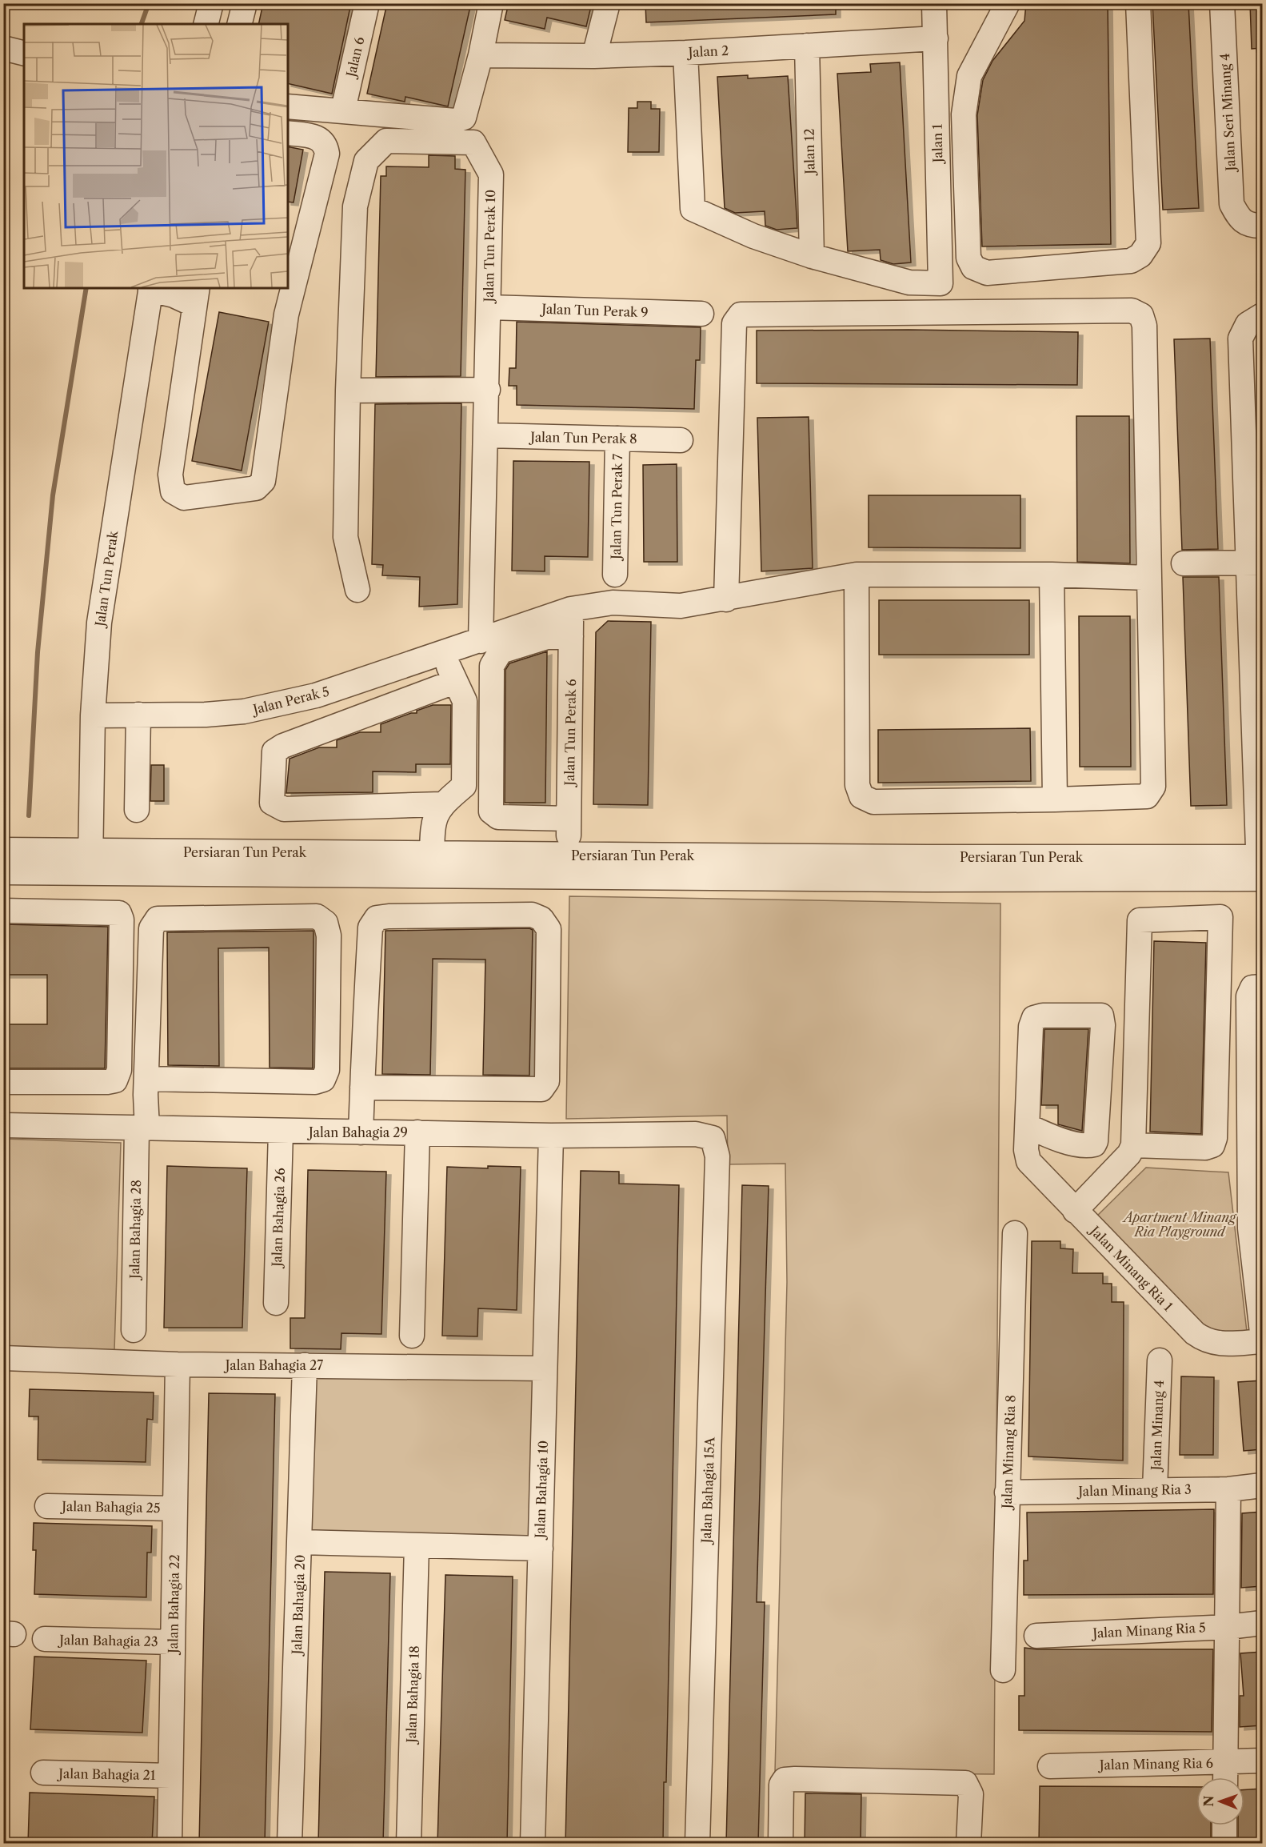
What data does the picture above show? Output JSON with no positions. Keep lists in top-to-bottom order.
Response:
{
  "streets": {
    "street": [
      "Jalan 2",
      "Jalan 6",
      "Jalan Seri Minang 4",
      "Jalan 1",
      "Jalan 12",
      "Jalan Tun Perak 10",
      "Jalan Tun Perak 9",
      "Jalan Tun Perak 8",
      "Jalan Tun Perak 7",
      "Jalan Tun Perak",
      "Jalan Perak 5",
      "Jalan Tun Perak 6",
      "Persiaran Tun Perak",
      "Jalan Bahagia 29",
      "Jalan Bahagia 26",
      "Jalan Bahagia 28",
      "Jalan Minang Ria 1",
      "Jalan Bahagia 27",
      "Jalan Minang 4",
      "Jalan Minang Ria 8",
      "Jalan Bahagia 10",
      "Jalan Bahagia 15A",
      "Jalan Minang Ria 3",
      "Jalan Bahagia 25",
      "Jalan Bahagia 22",
      "Jalan Bahagia 20",
      "Jalan Minang Ria 5",
      "Jalan Bahagia 23",
      "Jalan Bahagia 18",
      "Jalan Minang Ria 6",
      "Jalan Bahagia 21"
    ]
  },
  "crossings": [
    ["Jalan 2", "Jalan 1"],
    ["Jalan 2", "Jalan 12"],
    ["Jalan 1", "Jalan 12"],
    ["Jalan Tun Perak 10", "Jalan Tun Perak 9"],
    ["Jalan Tun Perak 10", "Jalan Tun Perak 8"],
    ["Jalan Tun Perak 10", "Jalan Perak 5"],
    ["Jalan Tun Perak 8", "Jalan Tun Perak 7"],
    ["Jalan Tun Perak", "Jalan Perak 5"],
    ["Jalan Tun Perak", "Persiaran Tun Perak"],
    ["Jalan Perak 5", "Jalan Tun Perak 6"],
    ["Jalan Tun Perak 6", "Persiaran Tun Perak"],
    ["Jalan Bahagia 29", "Jalan Bahagia 26"],
    ["Jalan Bahagia 29", "Jalan Bahagia 28"],
    ["Jalan Bahagia 29", "Jalan Bahagia 10"],
    ["Jalan Bahagia 29", "Jalan Bahagia 15A"],
    ["Jalan Bahagia 27", "Jalan Bahagia 10"],
    ["Jalan Bahagia 27", "Jalan Bahagia 22"],
    ["Jalan Bahagia 27", "Jalan Bahagia 20"],
    ["Jalan Minang 4", "Jalan Minang Ria 3"],
    ["Jalan Minang Ria 8", "Jalan Minang Ria 3"],
    ["Jalan Bahagia 25", "Jalan Bahagia 22"],
    ["Jalan Bahagia 22", "Jalan Bahagia 23"],
    ["Jalan Bahagia 22", "Jalan Bahagia 21"]
  ],
  "parks": ["Apartment Minang Ria Playground"],
  "north": "left"
}
